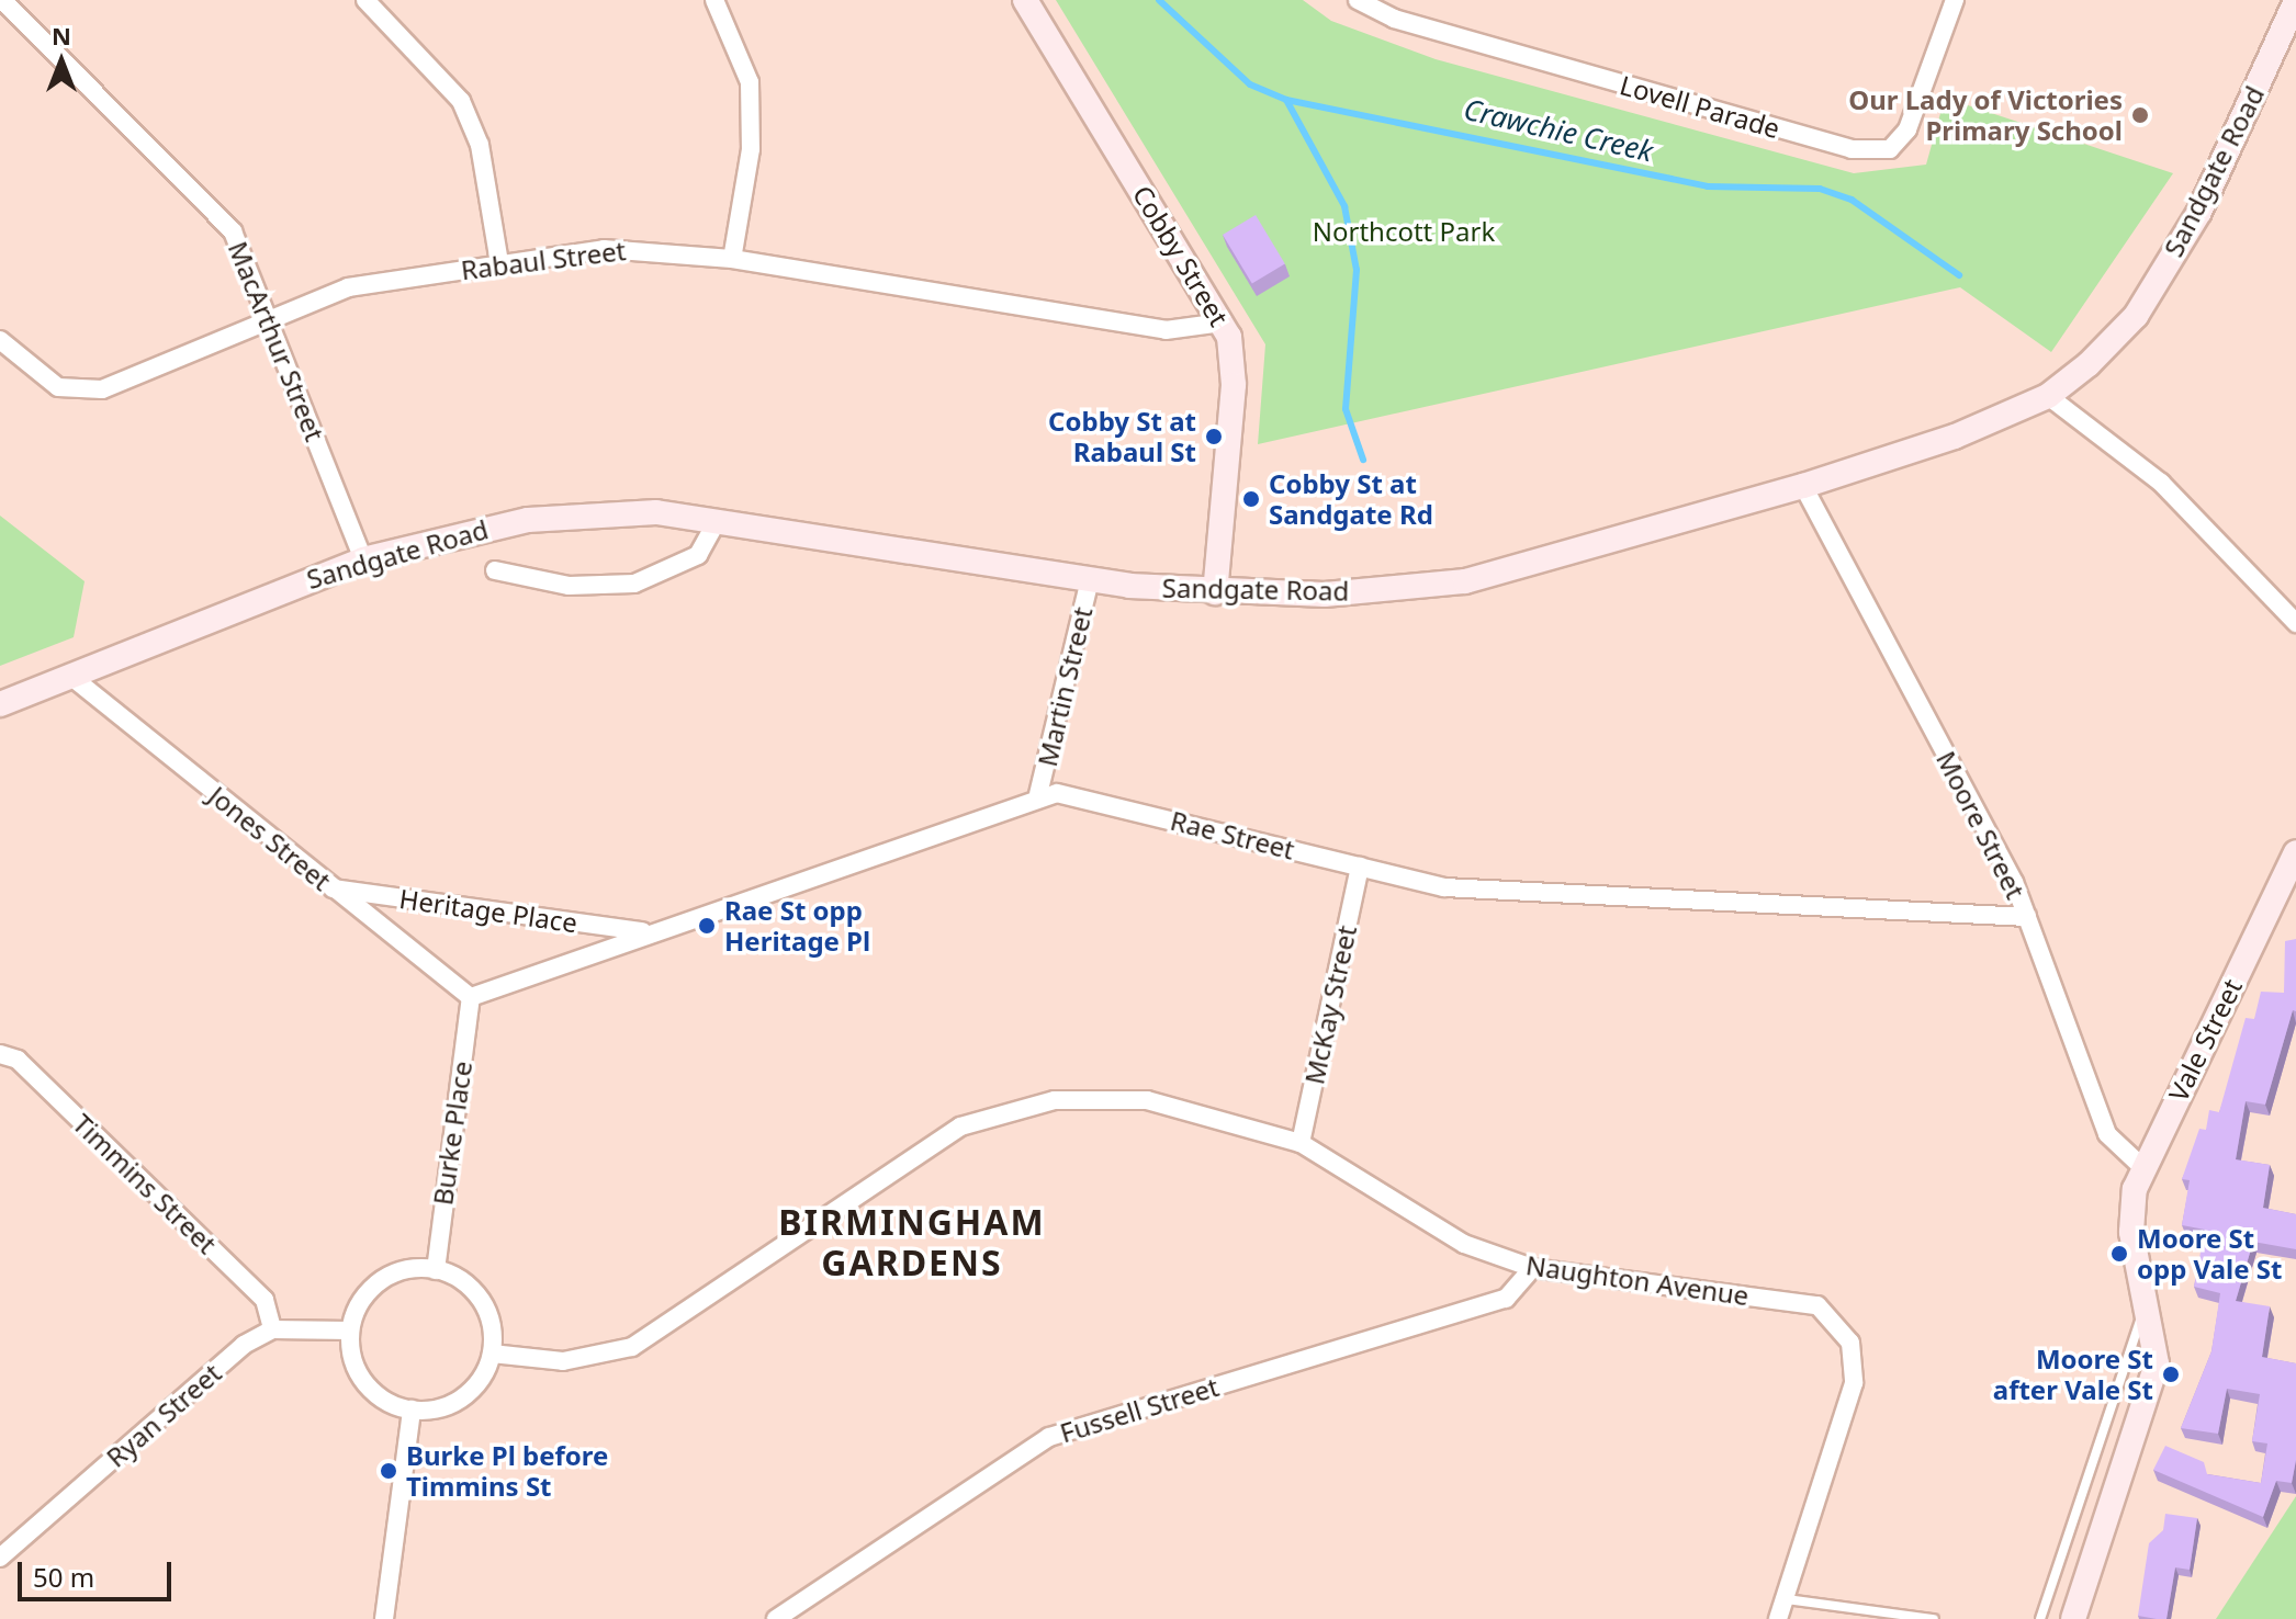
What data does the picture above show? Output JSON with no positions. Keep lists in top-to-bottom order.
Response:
{
  "streets": {
    "main road": ["Sandgate Road", "Cobby Street", "Vale Street"],
    "street": [
      "Lovell Parade",
      "Rabaul Street",
      "MacArthur Street",
      "Martin Street",
      "Moore Street",
      "Rae Street",
      "Jones Street",
      "Heritage Place",
      "McKay Street",
      "Burke Place",
      "Timmins Street",
      "Naughton Avenue",
      "Fussell Street",
      "Ryan Street"
    ]
  },
  "crossings": [
    ["Sandgate Road", "Cobby Street"],
    ["Sandgate Road", "MacArthur Street"],
    ["Sandgate Road", "Martin Street"],
    ["Sandgate Road", "Moore Street"],
    ["Sandgate Road", "Jones Street"],
    ["Cobby Street", "Rabaul Street"],
    ["Rabaul Street", "MacArthur Street"],
    ["Martin Street", "Rae Street"],
    ["Moore Street", "Rae Street"],
    ["Moore Street", "Vale Street"],
    ["Rae Street", "Jones Street"],
    ["Rae Street", "Heritage Place"],
    ["Rae Street", "McKay Street"],
    ["Rae Street", "Burke Place"],
    ["Jones Street", "Heritage Place"],
    ["Jones Street", "Burke Place"],
    ["McKay Street", "Naughton Avenue"],
    ["Burke Place", "Naughton Avenue"],
    ["Timmins Street", "Ryan Street"],
    ["Naughton Avenue", "Fussell Street"]
  ],
  "districts": ["BIRMINGHAM GARDENS"],
  "water": ["Crawchie Creek"],
  "parks": ["Northcott Park"],
  "places": [
    "Our Lady of Victories Primary School",
    "Cobby St at Rabaul St",
    "Cobby St at Sandgate Rd",
    "Rae St opp Heritage Pl",
    "Moore St opp Vale St",
    "Moore St after Vale St",
    "Burke Pl before Timmins St"
  ],
  "scale_bar": "50 m",
  "north": "top"
}
